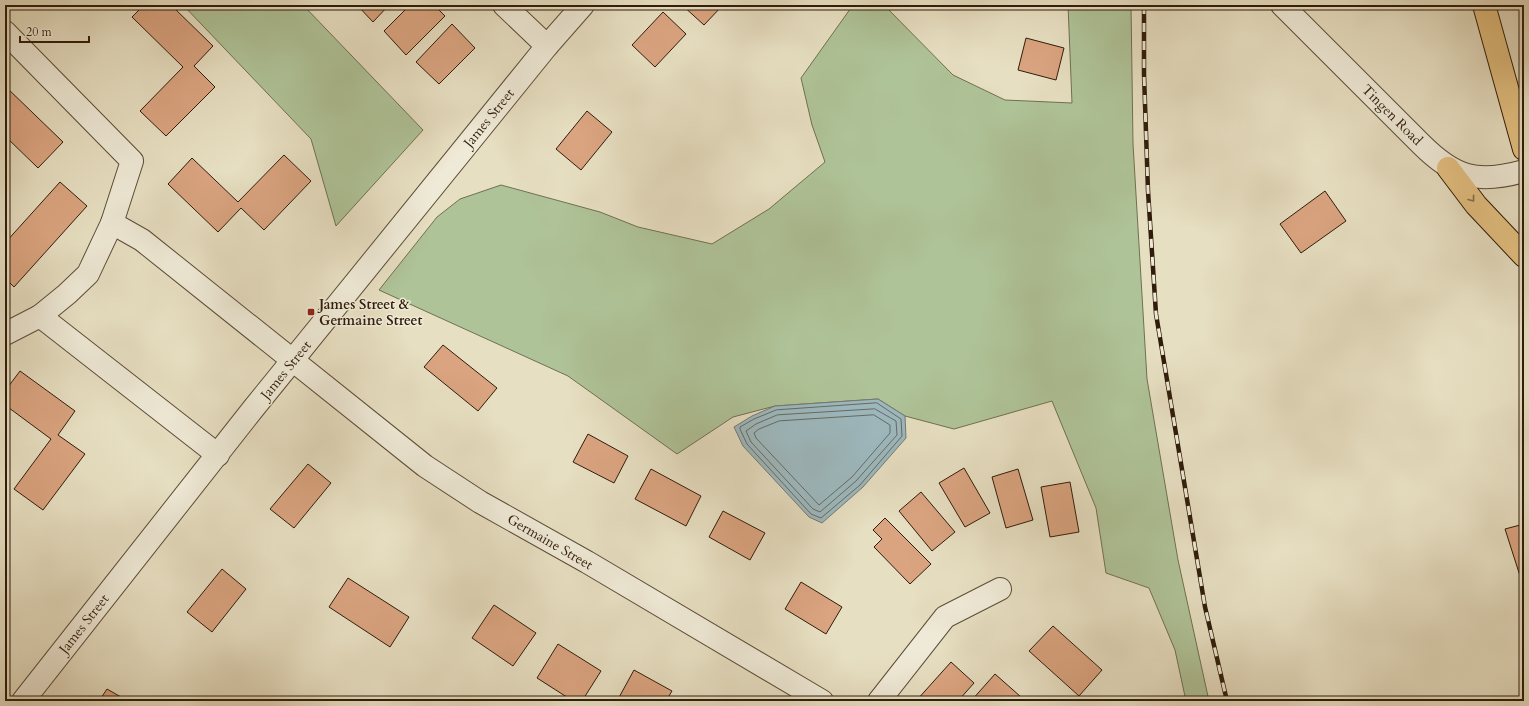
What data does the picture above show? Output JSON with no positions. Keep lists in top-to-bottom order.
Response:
{
  "streets": {
    "street": ["Tingen Road", "James Street", "Germaine Street"]
  },
  "crossings": [
    ["James Street", "Germaine Street"]
  ],
  "places": {
    "transit": ["James Street & Germaine Street"]
  },
  "scale_bar": "20 m"
}
